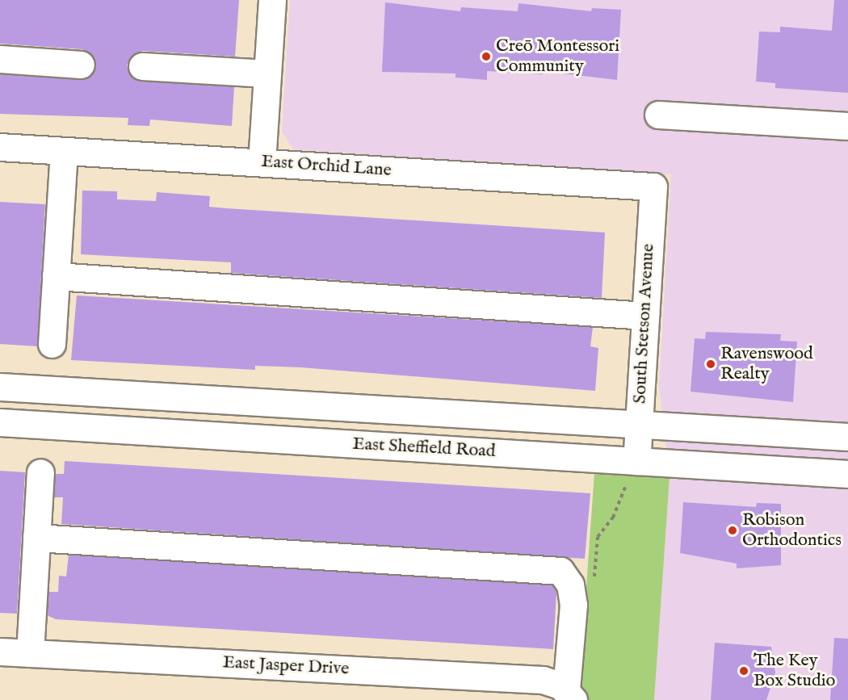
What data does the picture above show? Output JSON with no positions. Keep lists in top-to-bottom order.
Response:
{
  "streets": {
    "street": [
      "East Orchid Lane",
      "South Stetson Avenue",
      "East Sheffield Road",
      "East Jasper Drive"
    ]
  },
  "crossings": [
    ["East Orchid Lane", "South Stetson Avenue"],
    ["South Stetson Avenue", "East Sheffield Road"]
  ],
  "places": [
    "Creō Montessori Community",
    "Ravenswood Realty",
    "Robison Orthodontics",
    "The Key Box Studio"
  ]
}
